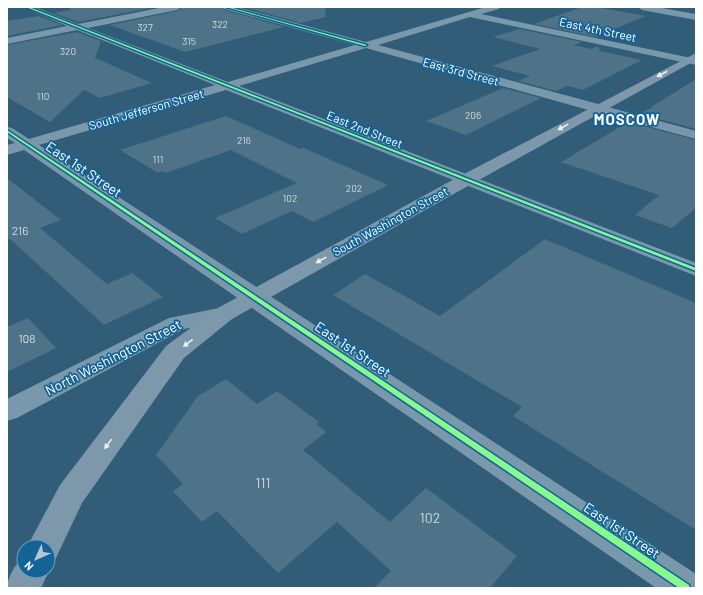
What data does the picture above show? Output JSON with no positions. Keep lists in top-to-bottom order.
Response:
{
  "streets": {
    "highway": ["South Washington Street"],
    "main road": ["East 3rd Street"],
    "street": [
      "East 4th Street",
      "South Jefferson Street",
      "East 2nd Street",
      "East 1st Street",
      "North Washington Street"
    ]
  },
  "crossings": [
    ["East 4th Street", "South Jefferson Street"],
    ["East 4th Street", "South Washington Street"],
    ["East 3rd Street", "South Jefferson Street"],
    ["East 3rd Street", "South Washington Street"],
    ["South Jefferson Street", "East 2nd Street"],
    ["South Jefferson Street", "East 1st Street"],
    ["East 2nd Street", "South Washington Street"],
    ["East 1st Street", "South Washington Street"],
    ["South Washington Street", "North Washington Street"]
  ],
  "one_way": ["South Washington Street"],
  "districts": ["MOSCOW"],
  "house_numbers": [
    "322",
    "327",
    "315",
    "320",
    "110",
    "206",
    "216",
    "111",
    "202",
    "102",
    "216",
    "108",
    "111",
    "102"
  ],
  "north": "bottom left"
}
